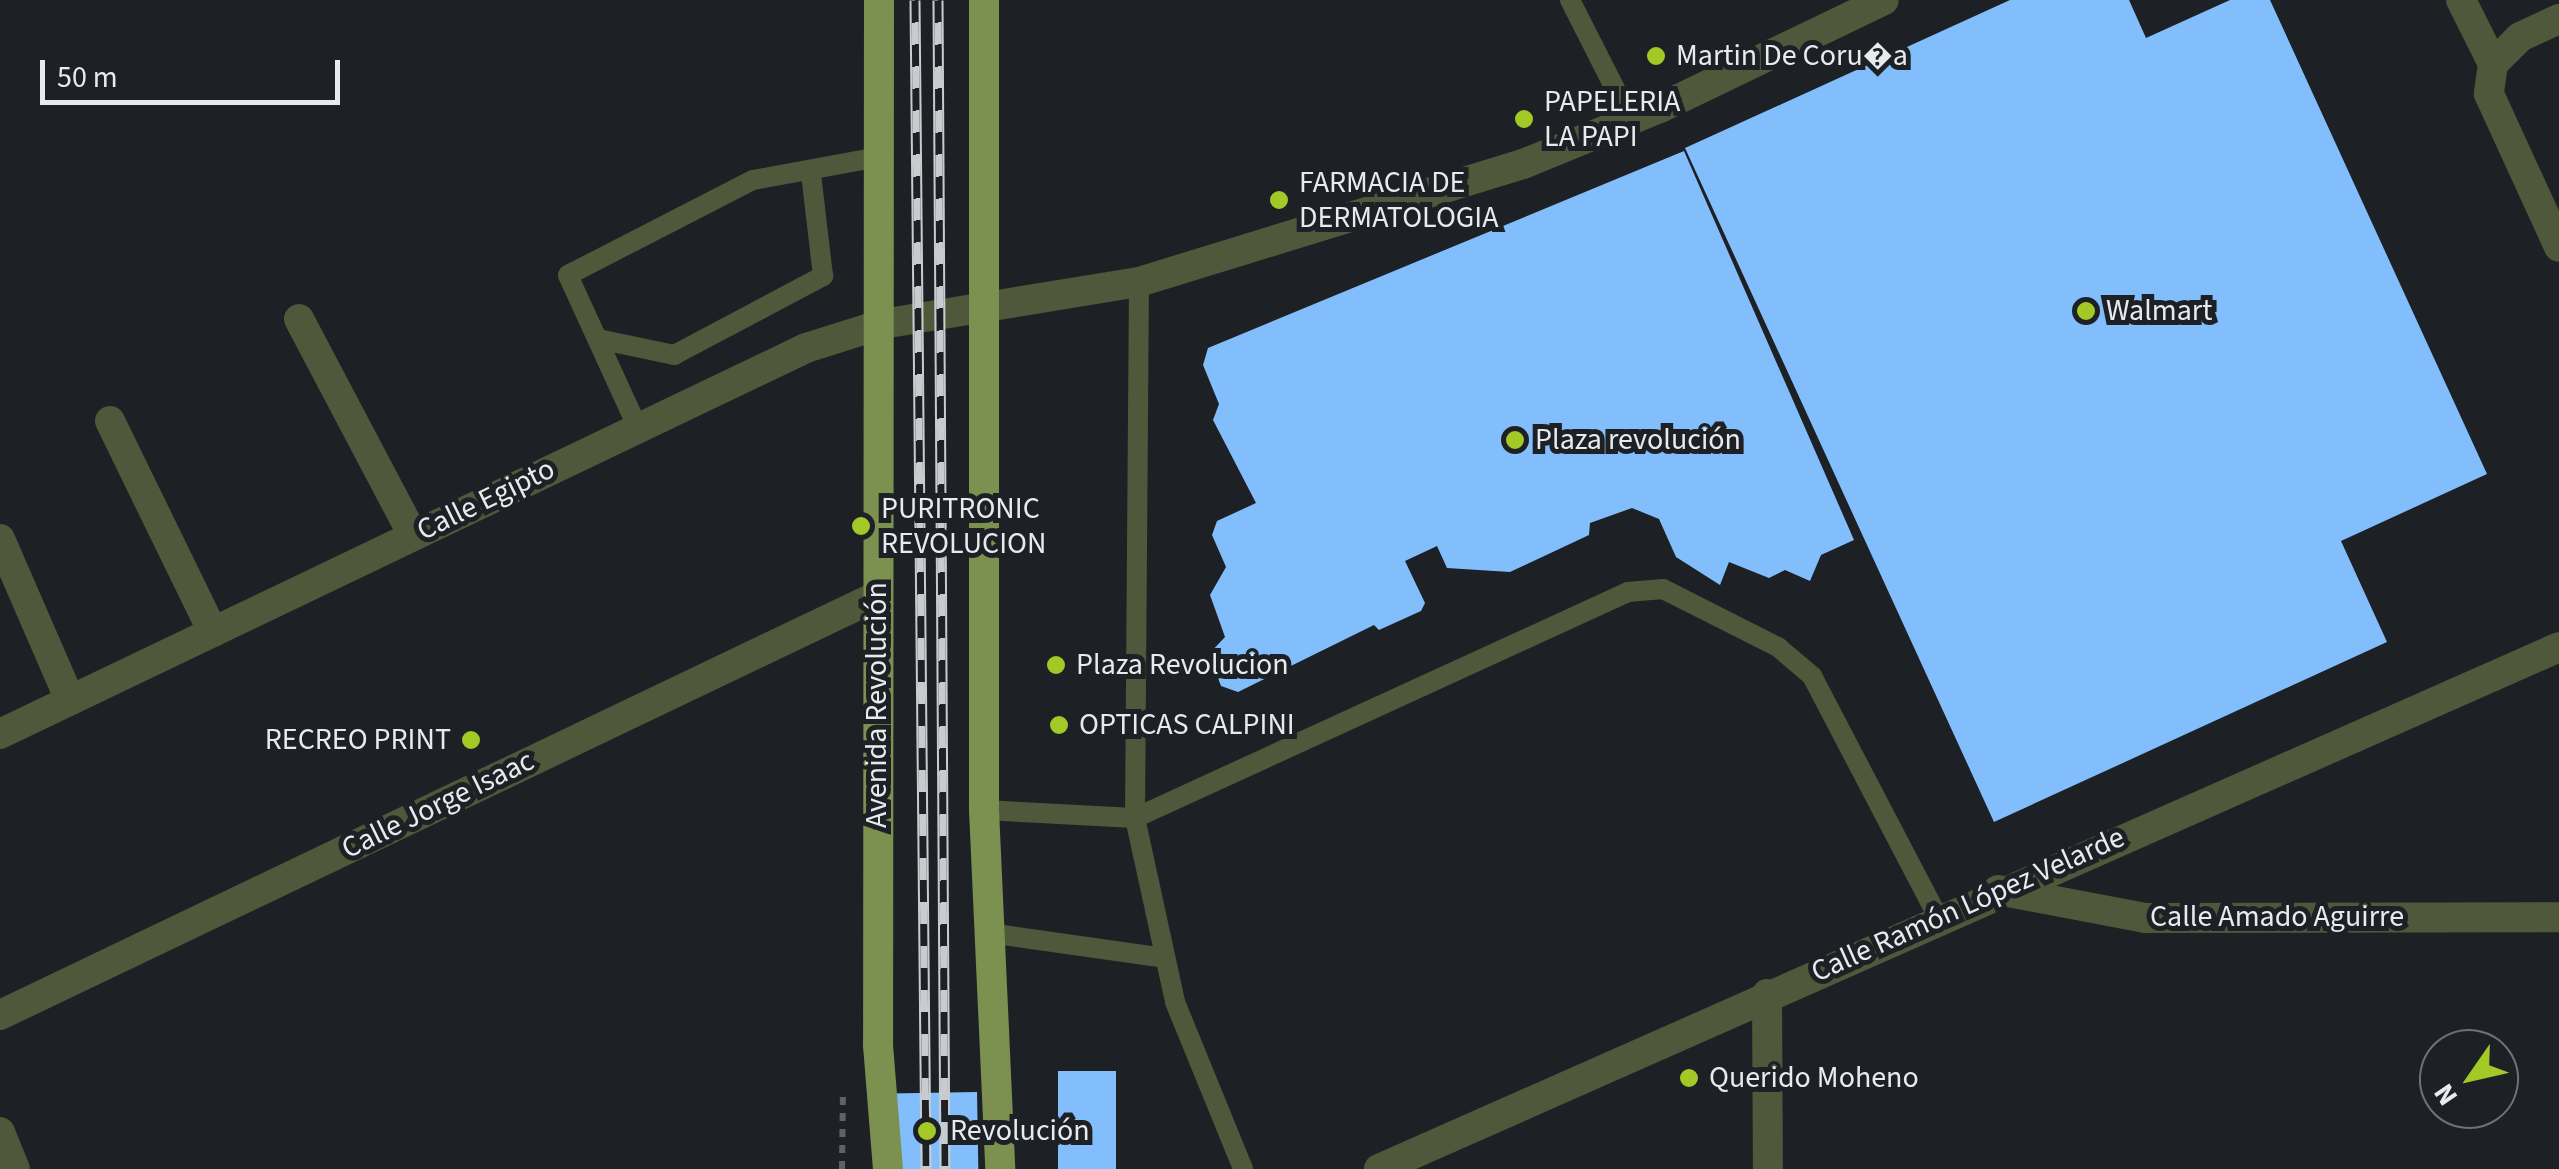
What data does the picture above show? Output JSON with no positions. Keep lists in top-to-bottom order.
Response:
{
  "streets": {
    "main road": ["Avenida Revolución"],
    "street": [
      "Calle Egipto",
      "Calle Jorge Isaac",
      "Calle Ramón López Velarde",
      "Calle Amado Aguirre"
    ]
  },
  "crossings": [
    ["Calle Egipto", "Avenida Revolución"],
    ["Avenida Revolución", "Calle Jorge Isaac"],
    ["Calle Ramón López Velarde", "Calle Amado Aguirre"]
  ],
  "places": [
    "Martin De Coru�a",
    "PAPELERIA LA PAPI",
    "FARMACIA DE DERMATOLOGIA",
    "Walmart",
    "Plaza revolución",
    "PURITRONIC REVOLUCION",
    "Plaza Revolucion",
    "OPTICAS CALPINI",
    "RECREO PRINT",
    "Querido Moheno",
    "Revolución"
  ],
  "scale_bar": "50 m",
  "north": "bottom left"
}
